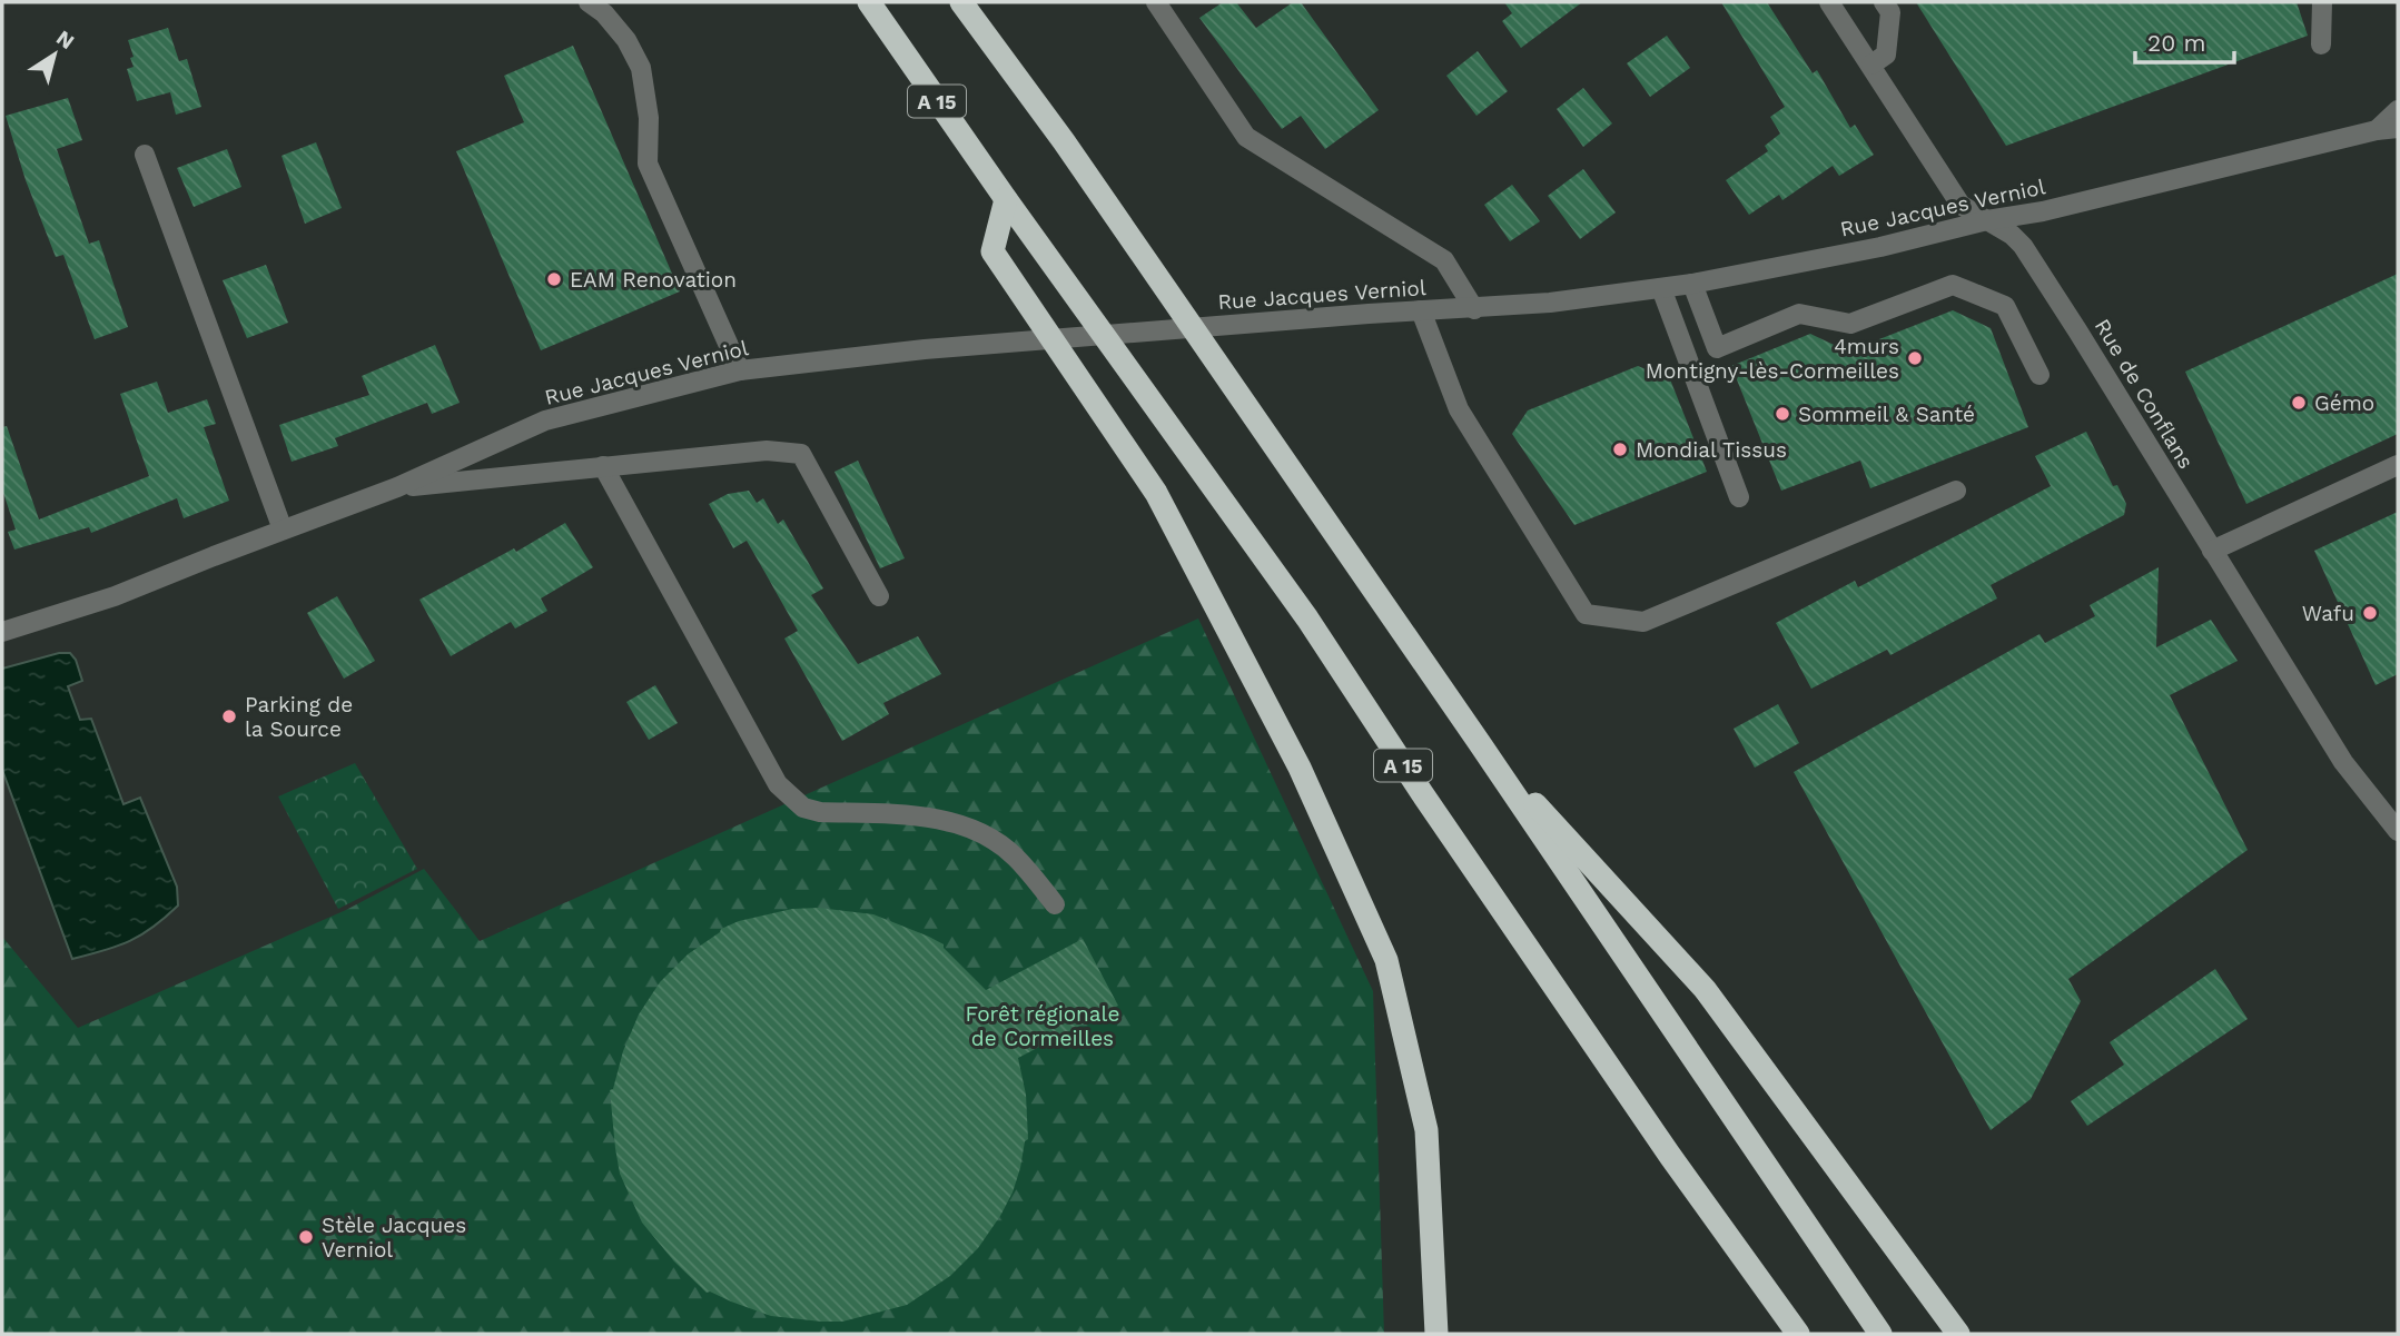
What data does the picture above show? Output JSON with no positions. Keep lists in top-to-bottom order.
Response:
{
  "streets": {
    "highway": ["A 15"],
    "street": ["Rue Jacques Verniol", "Rue de Conflans"]
  },
  "crossings": [
    ["Rue Jacques Verniol", "Rue de Conflans"]
  ],
  "parks": ["Forêt régionale de Cormeilles"],
  "places": [
    "EAM Renovation",
    "4murs Montigny-lès-Cormeilles",
    "Gémo",
    "Sommeil & Santé",
    "Mondial Tissus",
    "Wafu",
    "Parking de la Source",
    "Stèle Jacques Verniol"
  ],
  "scale_bar": "20 m",
  "north": "top right"
}
